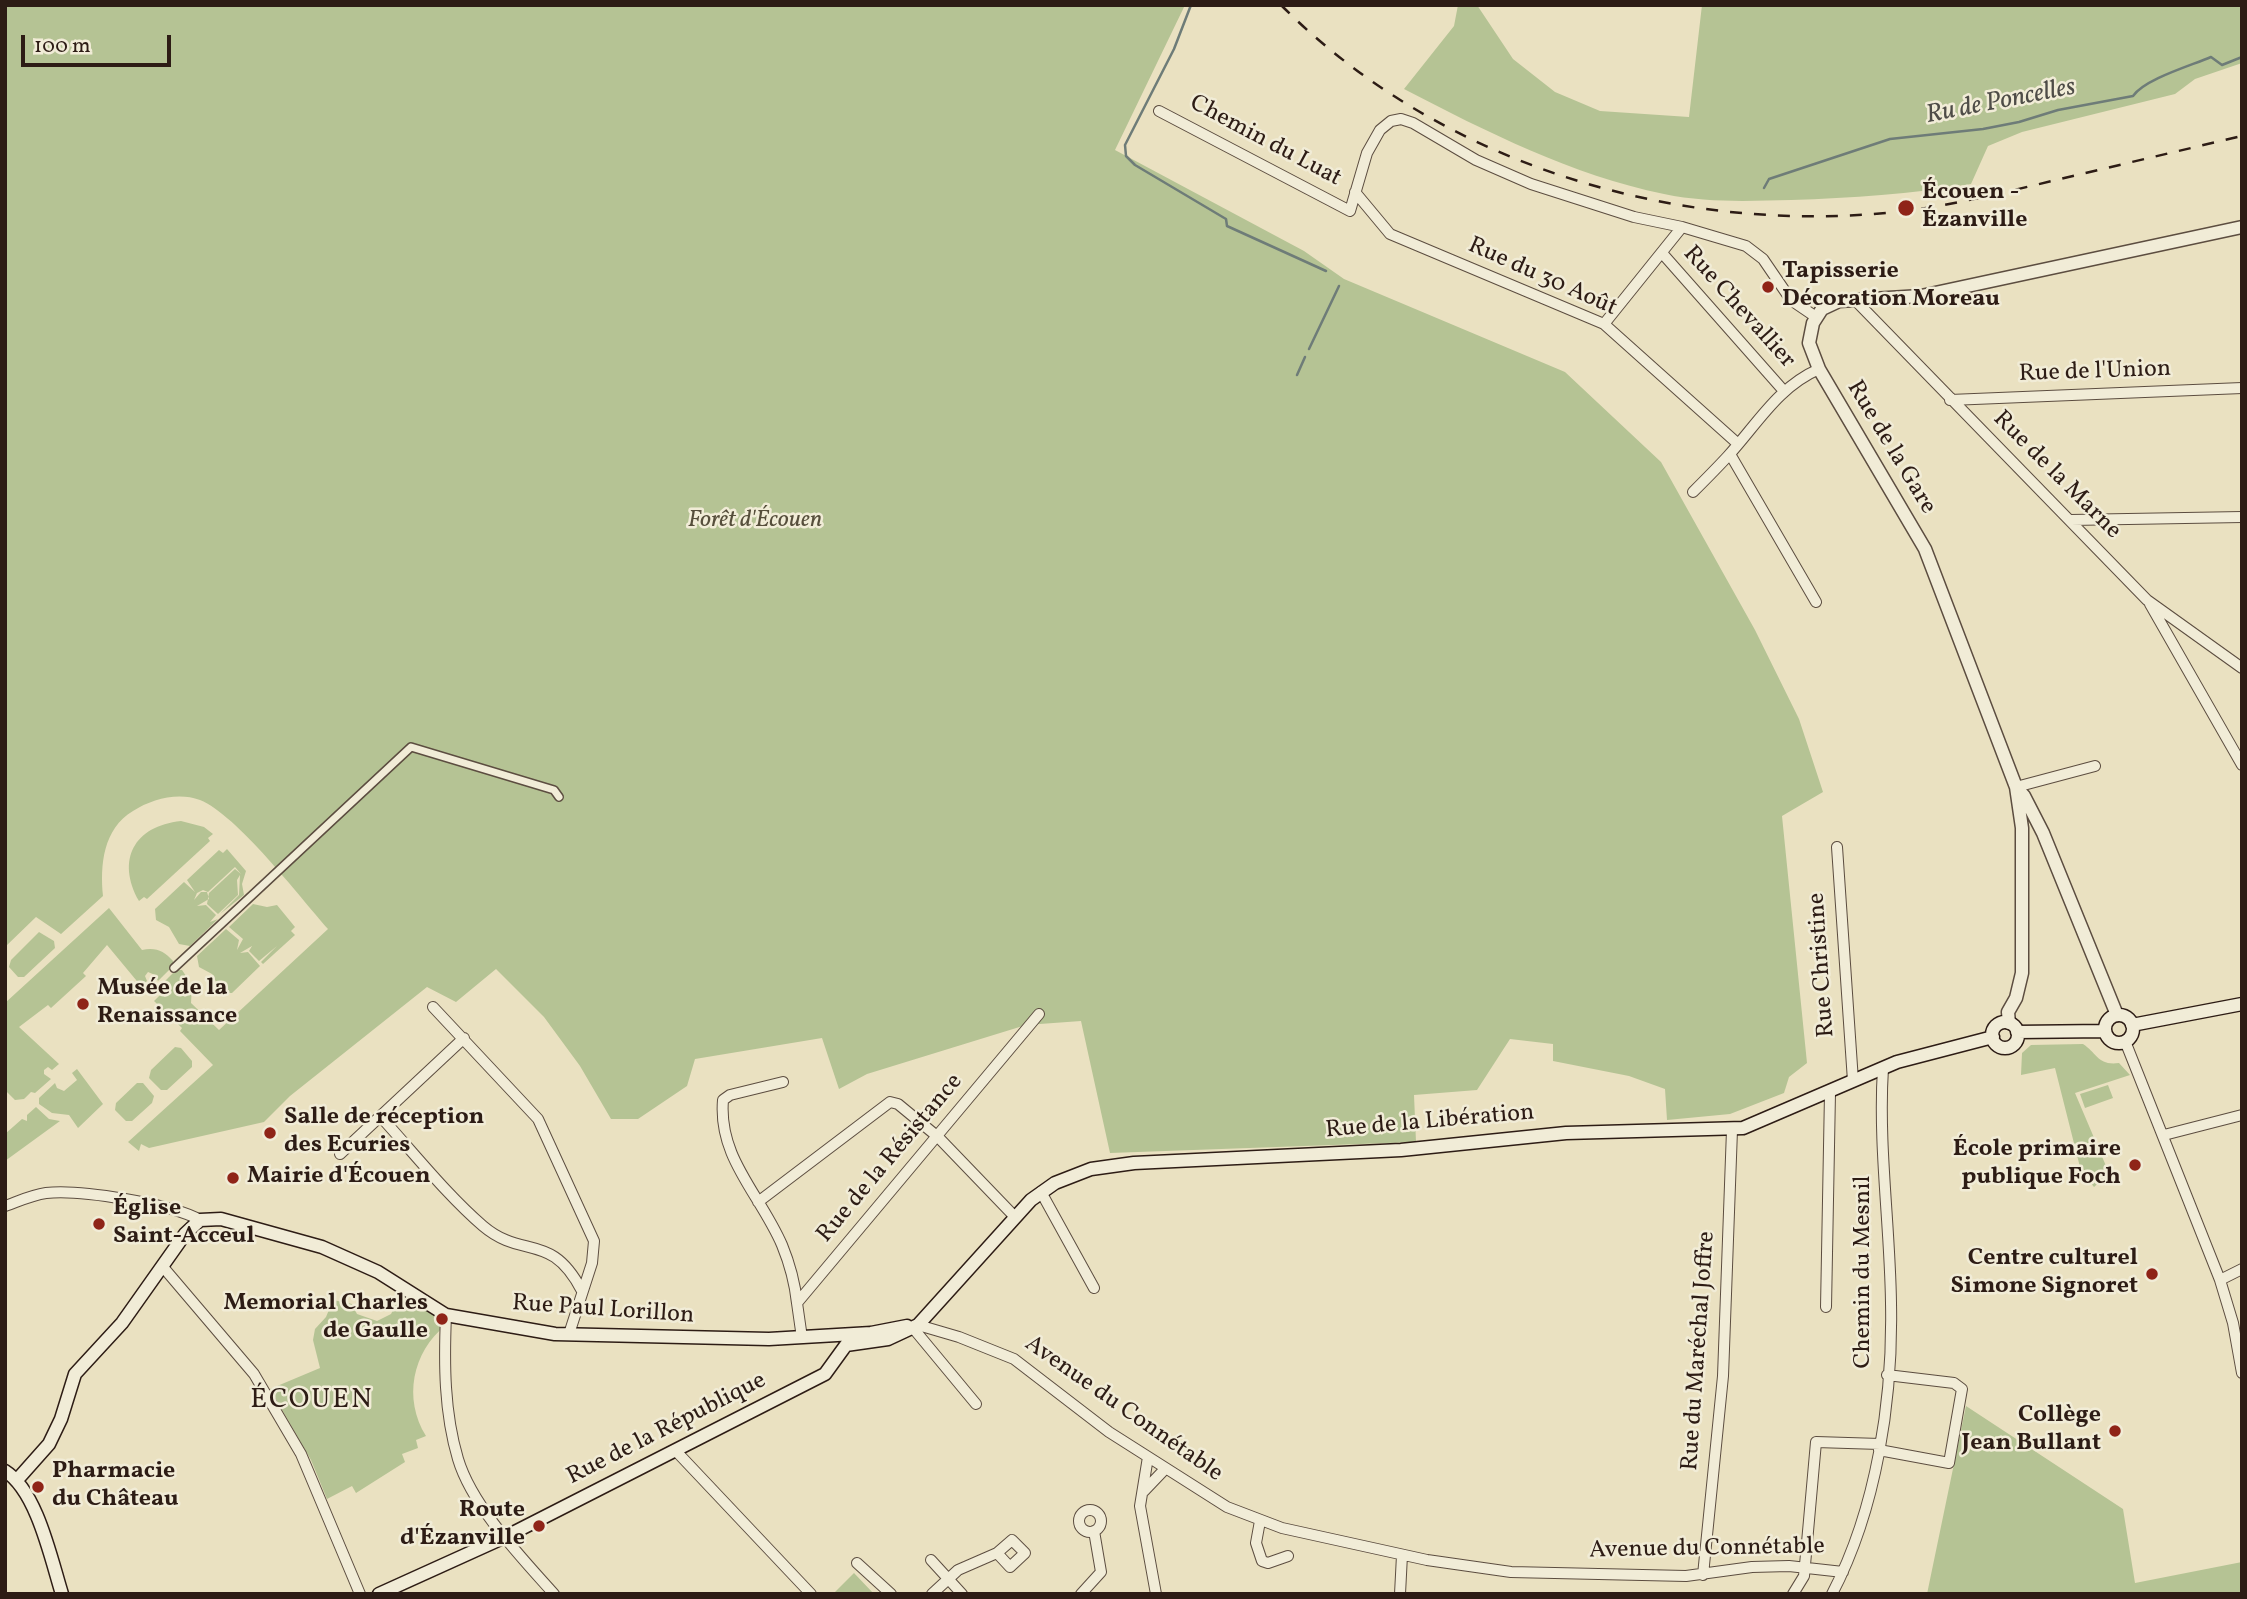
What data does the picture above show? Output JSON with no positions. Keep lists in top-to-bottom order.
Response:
{
  "streets": {
    "main road": [
      "Rue de la Gare",
      "Rue de la Libération",
      "Rue Paul Lorillon",
      "Rue de la République"
    ],
    "street": [
      "Chemin du Luat",
      "Rue du 30 Août",
      "Rue Chevallier",
      "Rue de l'Union",
      "Rue de la Marne",
      "Rue Christine",
      "Rue de la Résistance",
      "Chemin du Mesnil",
      "Rue du Maréchal Joffre",
      "Avenue du Connétable"
    ]
  },
  "crossings": [
    ["Chemin du Luat", "Rue du 30 Août"],
    ["Rue de l'Union", "Rue de la Marne"],
    ["Rue de la Gare", "Rue de la Libération"],
    ["Rue Christine", "Rue de la Libération"],
    ["Rue de la Libération", "Chemin du Mesnil"],
    ["Rue de la Libération", "Rue Paul Lorillon"],
    ["Rue de la Libération", "Rue du Maréchal Joffre"],
    ["Rue de la Libération", "Avenue du Connétable"],
    ["Chemin du Mesnil", "Avenue du Connétable"],
    ["Rue Paul Lorillon", "Avenue du Connétable"],
    ["Rue du Maréchal Joffre", "Avenue du Connétable"]
  ],
  "districts": ["ÉCOUEN"],
  "water": ["Ru de Poncelles"],
  "parks": ["Forêt d'Écouen"],
  "places": [
    "Écouen - Ézanville",
    "Tapisserie Décoration Moreau",
    "Musée de la Renaissance",
    "Salle de réception des Ecuries",
    "École primaire publique Foch",
    "Mairie d'Écouen",
    "Église Saint-Acceul",
    "Centre culturel Simone Signoret",
    "Memorial Charles de Gaulle",
    "Collège Jean Bullant",
    "Pharmacie du Château",
    "Route d'Ézanville"
  ],
  "scale_bar": "100 m"
}
